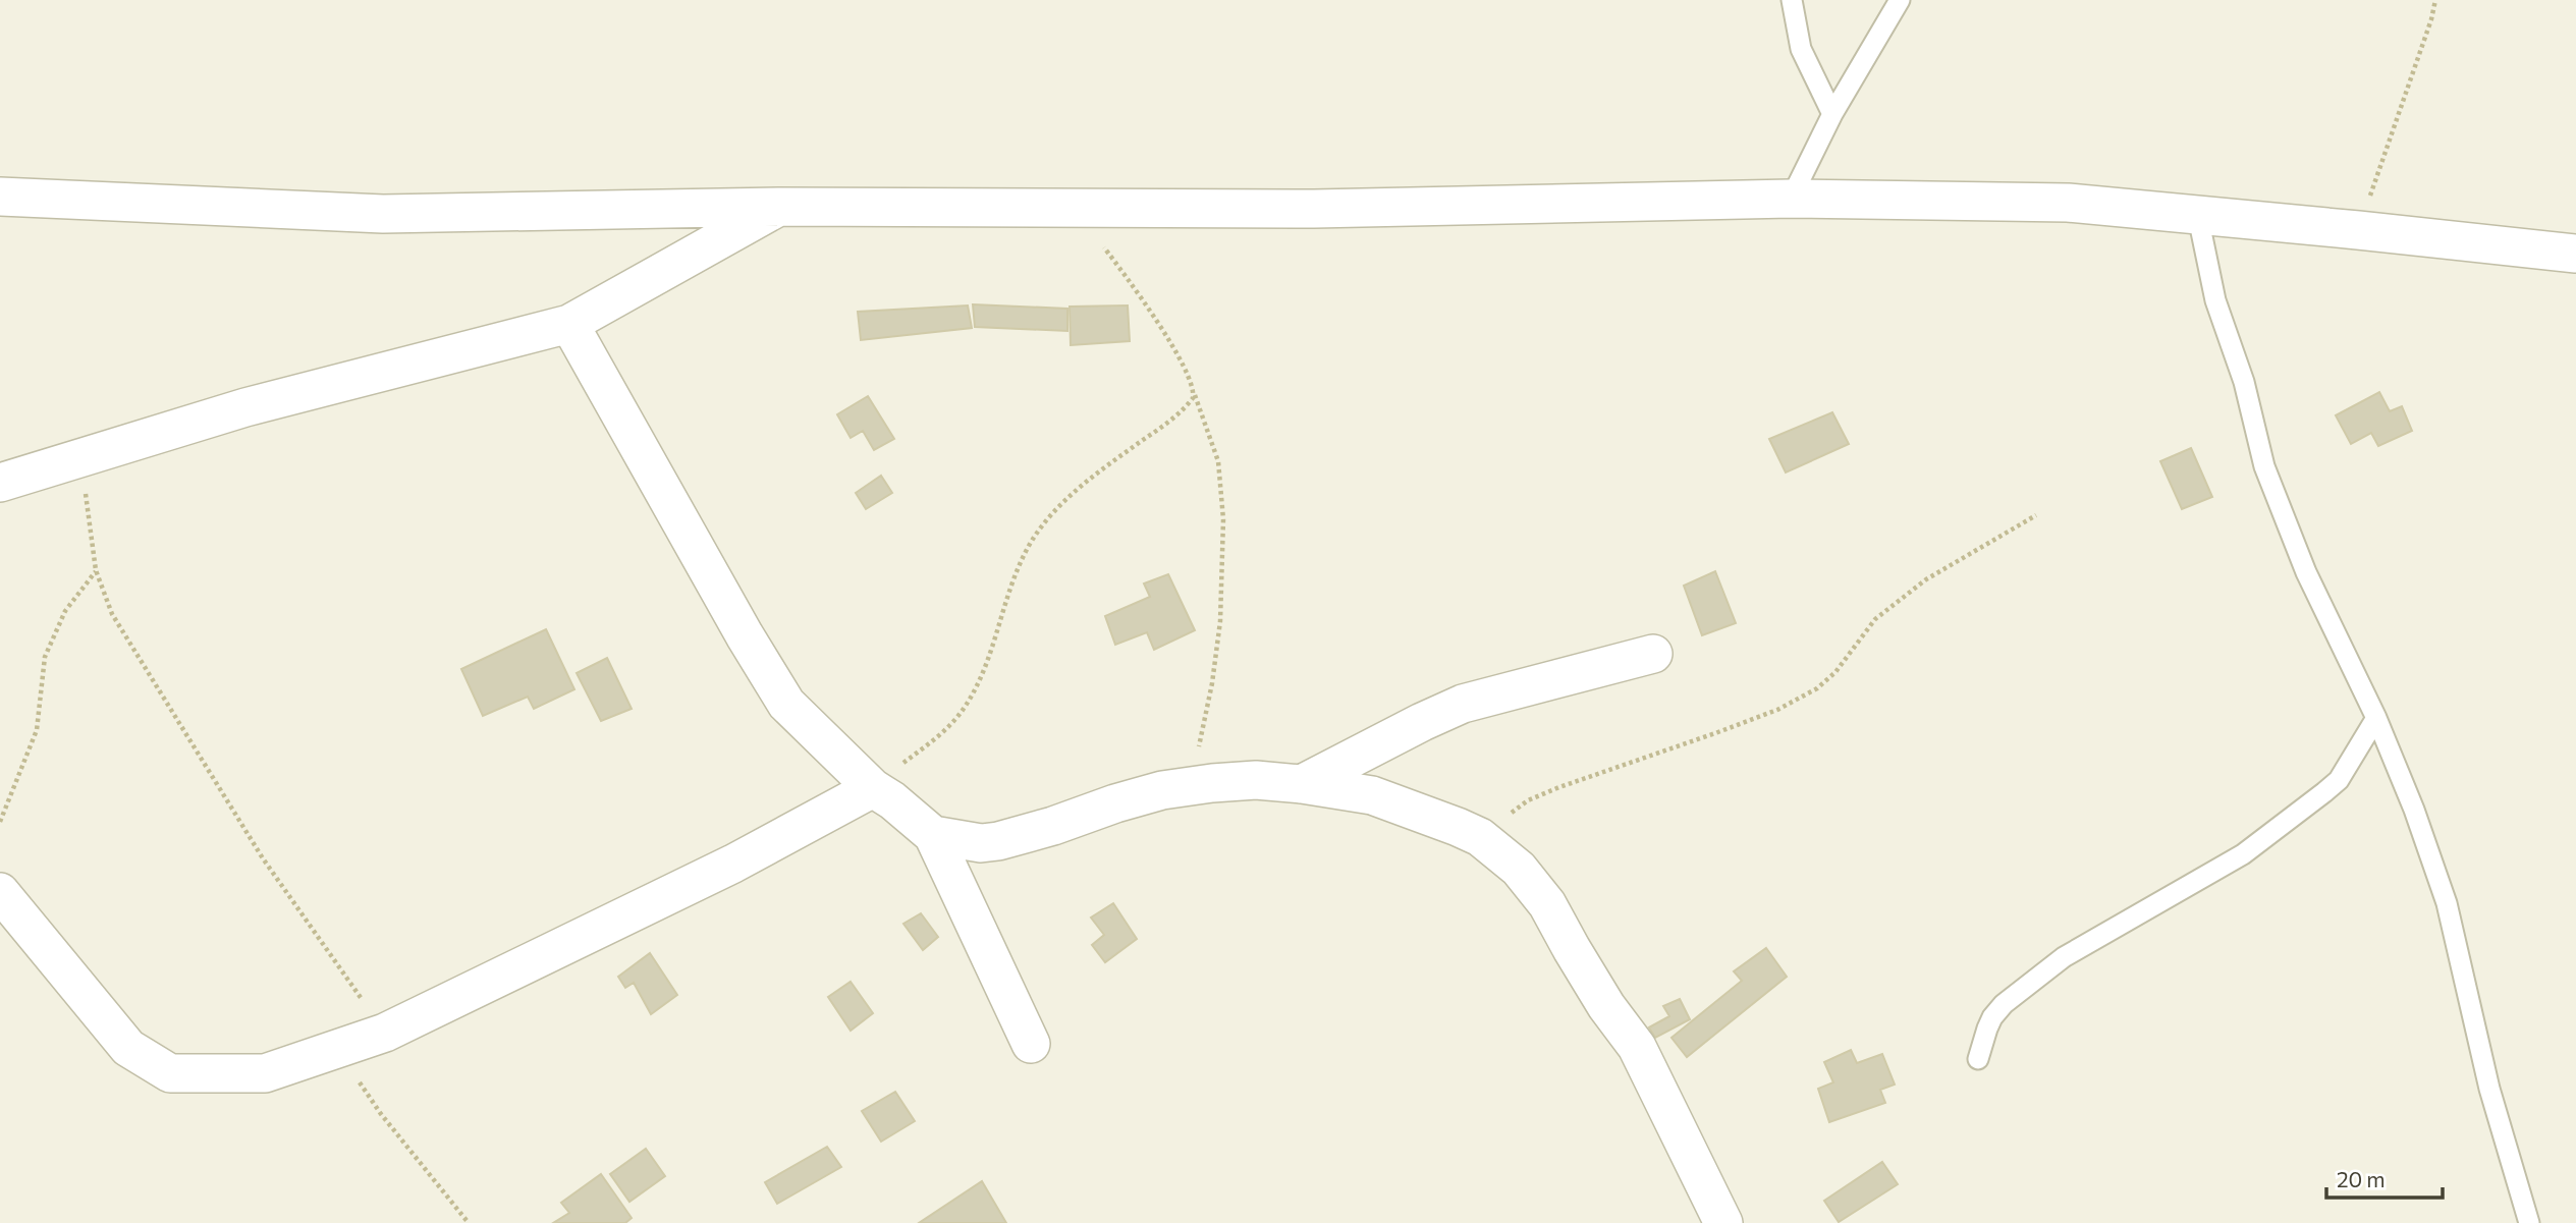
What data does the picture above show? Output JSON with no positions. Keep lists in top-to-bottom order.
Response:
{
  "scale_bar": "20 m"
}
